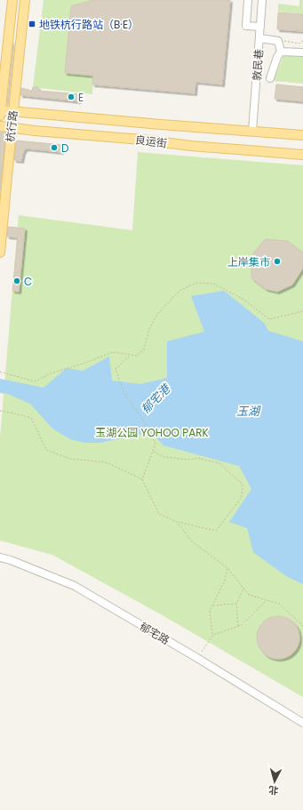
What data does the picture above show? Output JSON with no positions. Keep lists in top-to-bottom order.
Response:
{
  "streets": {
    "main road": ["杭行路", "良运街"],
    "street": ["敦民巷", "郁宅路"]
  },
  "crossings": [
    ["敦民巷", "良运街"],
    ["杭行路", "良运街"]
  ],
  "water": ["郁宅港", "玉湖"],
  "parks": ["玉湖公园 YOHOO PARK"],
  "places": {
    "transit": ["地铁杭行路站（B·E）"],
    "other": [
      "E",
      "D",
      "上岸集市",
      "C"
    ]
  },
  "north": "bottom"
}
